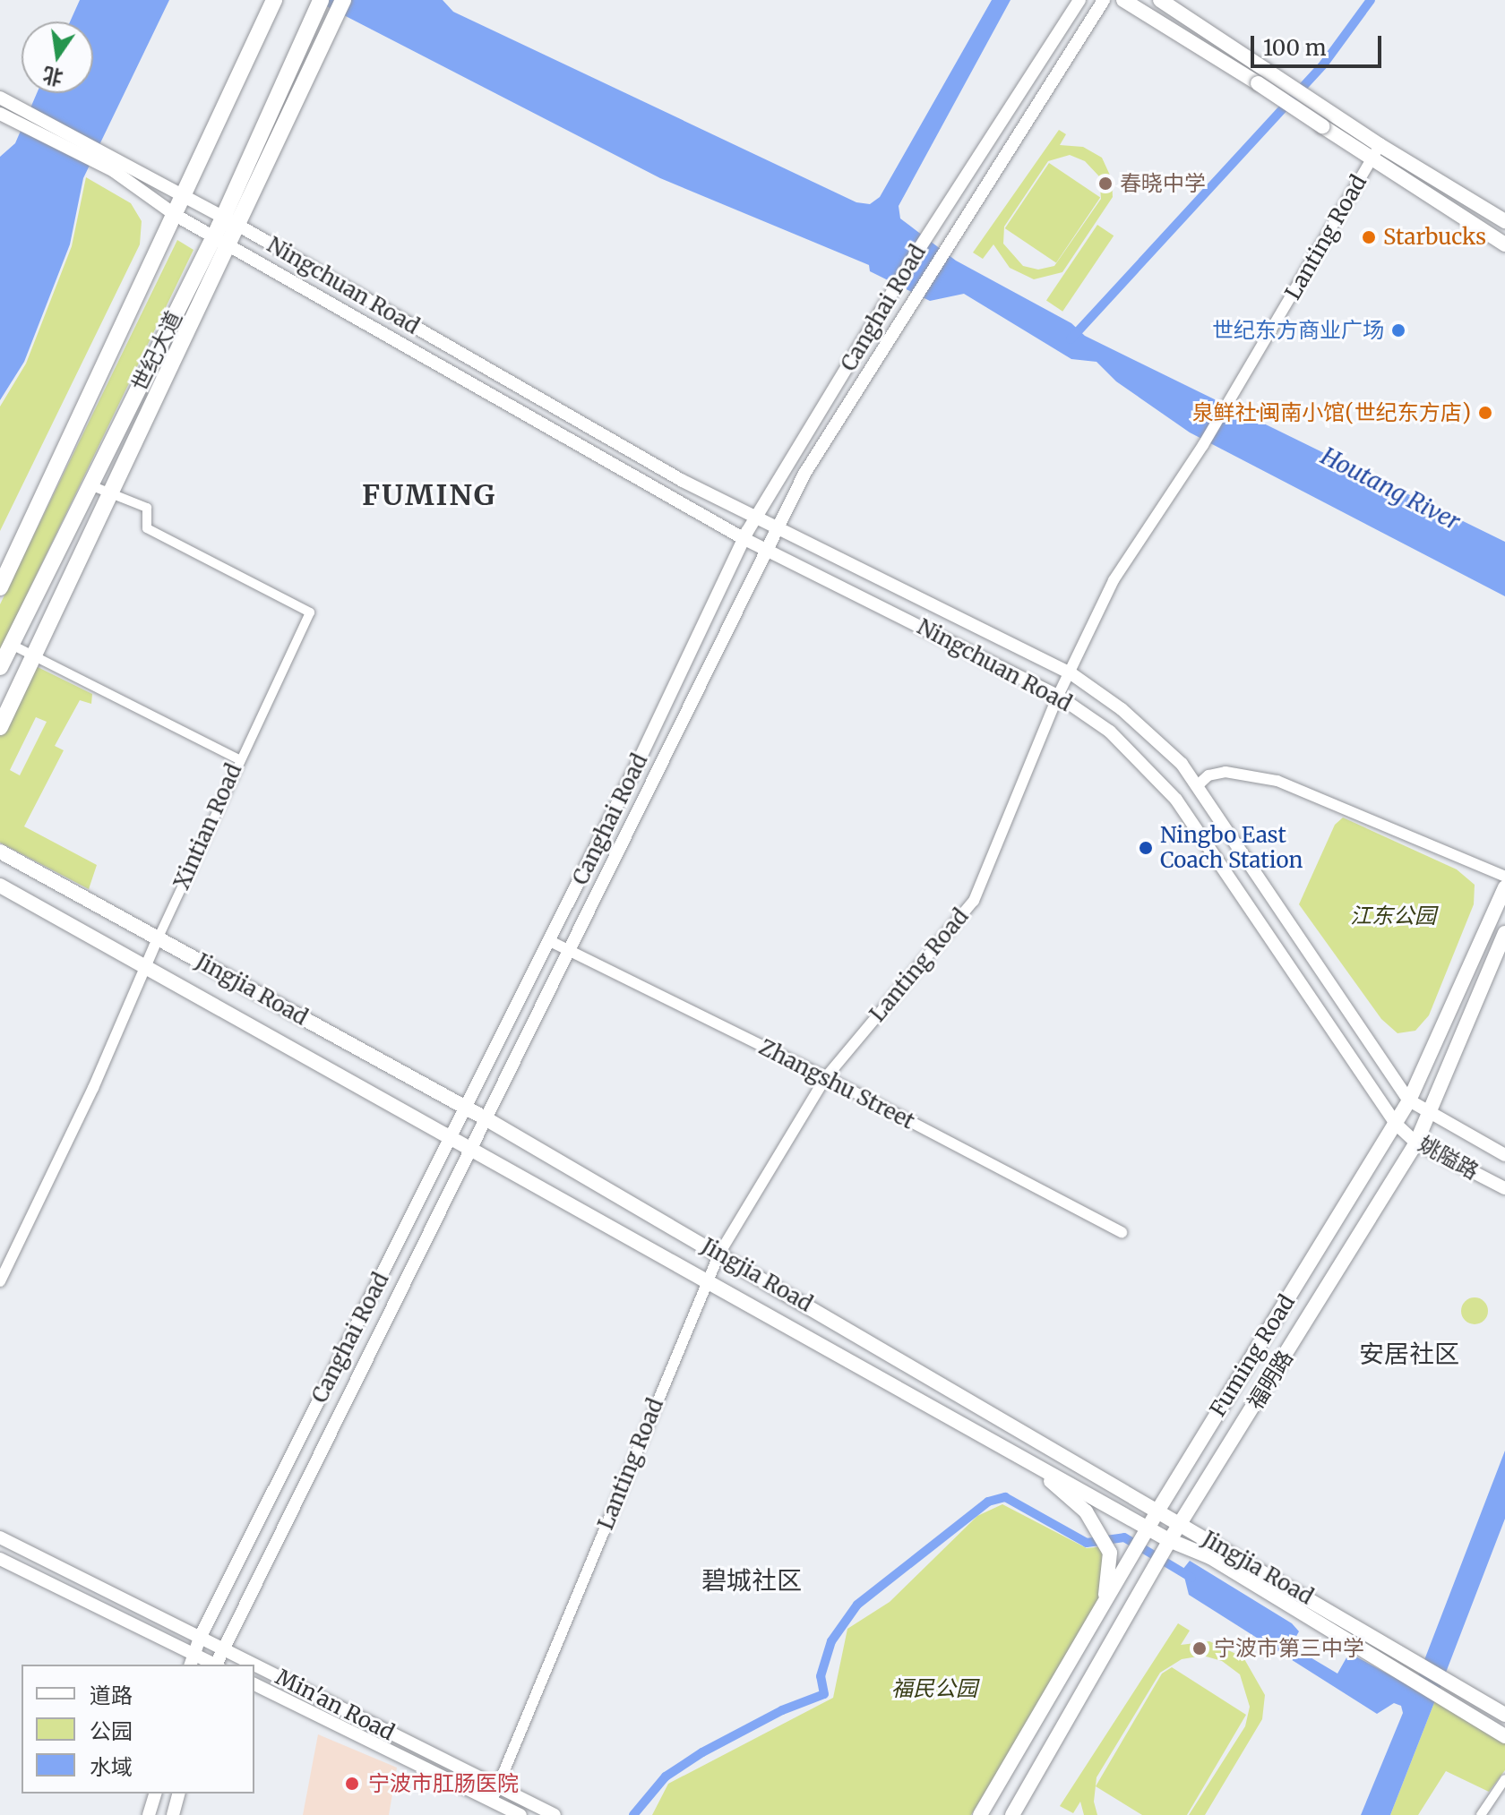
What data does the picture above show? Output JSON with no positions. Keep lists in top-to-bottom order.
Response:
{
  "streets": {
    "highway": ["世纪大道"],
    "main road": [
      "Ningchuan Road",
      "Canghai Road",
      "Jingjia Road",
      "姚隘路",
      "Fuming Road",
      "福明路",
      "Min'an Road"
    ],
    "street": ["Lanting Road", "Xintian Road", "Zhangshu Street"]
  },
  "crossings": [
    ["Lanting Road", "Ningchuan Road"],
    ["Lanting Road", "Jingjia Road"],
    ["Lanting Road", "Zhangshu Street"],
    ["Lanting Road", "Min'an Road"],
    ["Ningchuan Road", "Canghai Road"],
    ["Ningchuan Road", "世纪大道"],
    ["Ningchuan Road", "姚隘路"],
    ["Ningchuan Road", "Fuming Road"],
    ["Canghai Road", "Jingjia Road"],
    ["Canghai Road", "Zhangshu Street"],
    ["Canghai Road", "Min'an Road"],
    ["世纪大道", "Xintian Road"],
    ["Xintian Road", "Jingjia Road"],
    ["Jingjia Road", "Fuming Road"],
    ["Jingjia Road", "福明路"],
    ["姚隘路", "Fuming Road"],
    ["姚隘路", "福明路"]
  ],
  "districts": ["FUMING", "安居社区", "碧城社区"],
  "water": ["Houtang River"],
  "parks": ["江东公园", "福民公园"],
  "places": [
    "春晓中学",
    "Starbucks",
    "世纪东方商业广场",
    "泉鲜社·闽南小馆(世纪东方店)",
    "Ningbo East Coach Station",
    "宁波市第三中学",
    "宁波市肛肠医院"
  ],
  "legend": ["道路", "公园", "水域"],
  "scale_bar": "100 m",
  "north": "bottom"
}
